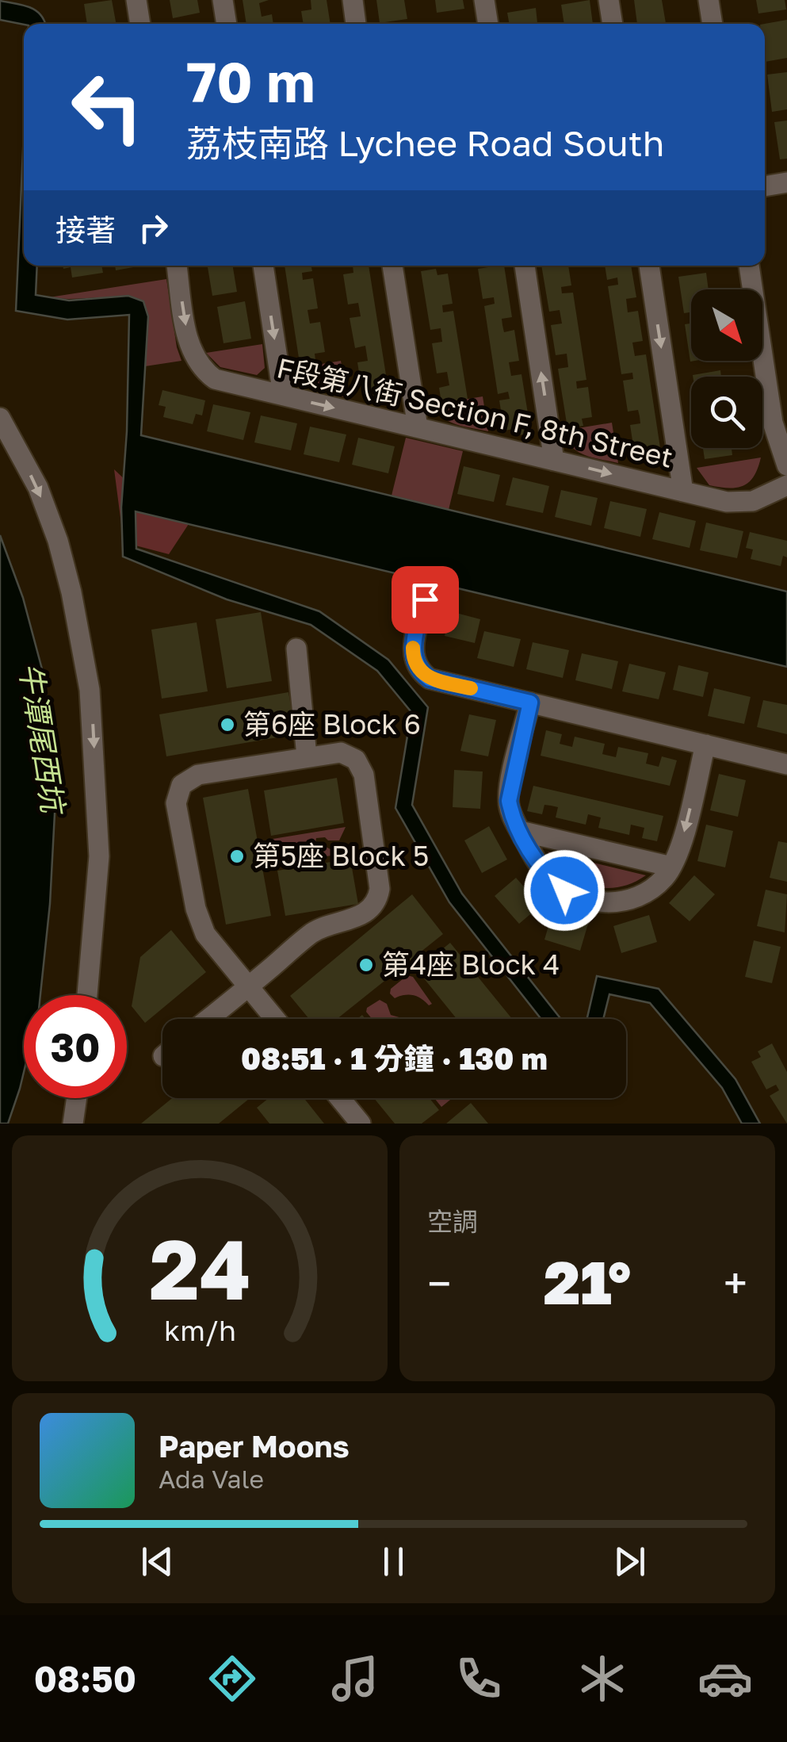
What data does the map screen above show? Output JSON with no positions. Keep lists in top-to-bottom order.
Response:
{
  "streets": {
    "street": ["F段第八街 Section F, 8th Street"]
  },
  "one_way": ["F段第八街 Section F, 8th Street"],
  "water": ["牛潭尾西坑"],
  "places": ["第6座 Block 6", "第5座 Block 5", "第4座 Block 4"],
  "north": "bottom right",
  "page": {
    "turn": ["70 m", "荔枝南路 Lychee Road South"],
    "then": "接著",
    "limit": "30",
    "trip": "08:51 · 1 分鐘 · 130 m",
    "tile": "空調",
    "heat": ["−", "21°", "+"],
    "song": ["Paper Moons", "Ada Vale"],
    "tabs": "08:50",
    "gauge": ["24", "km/h"]
  }
}
